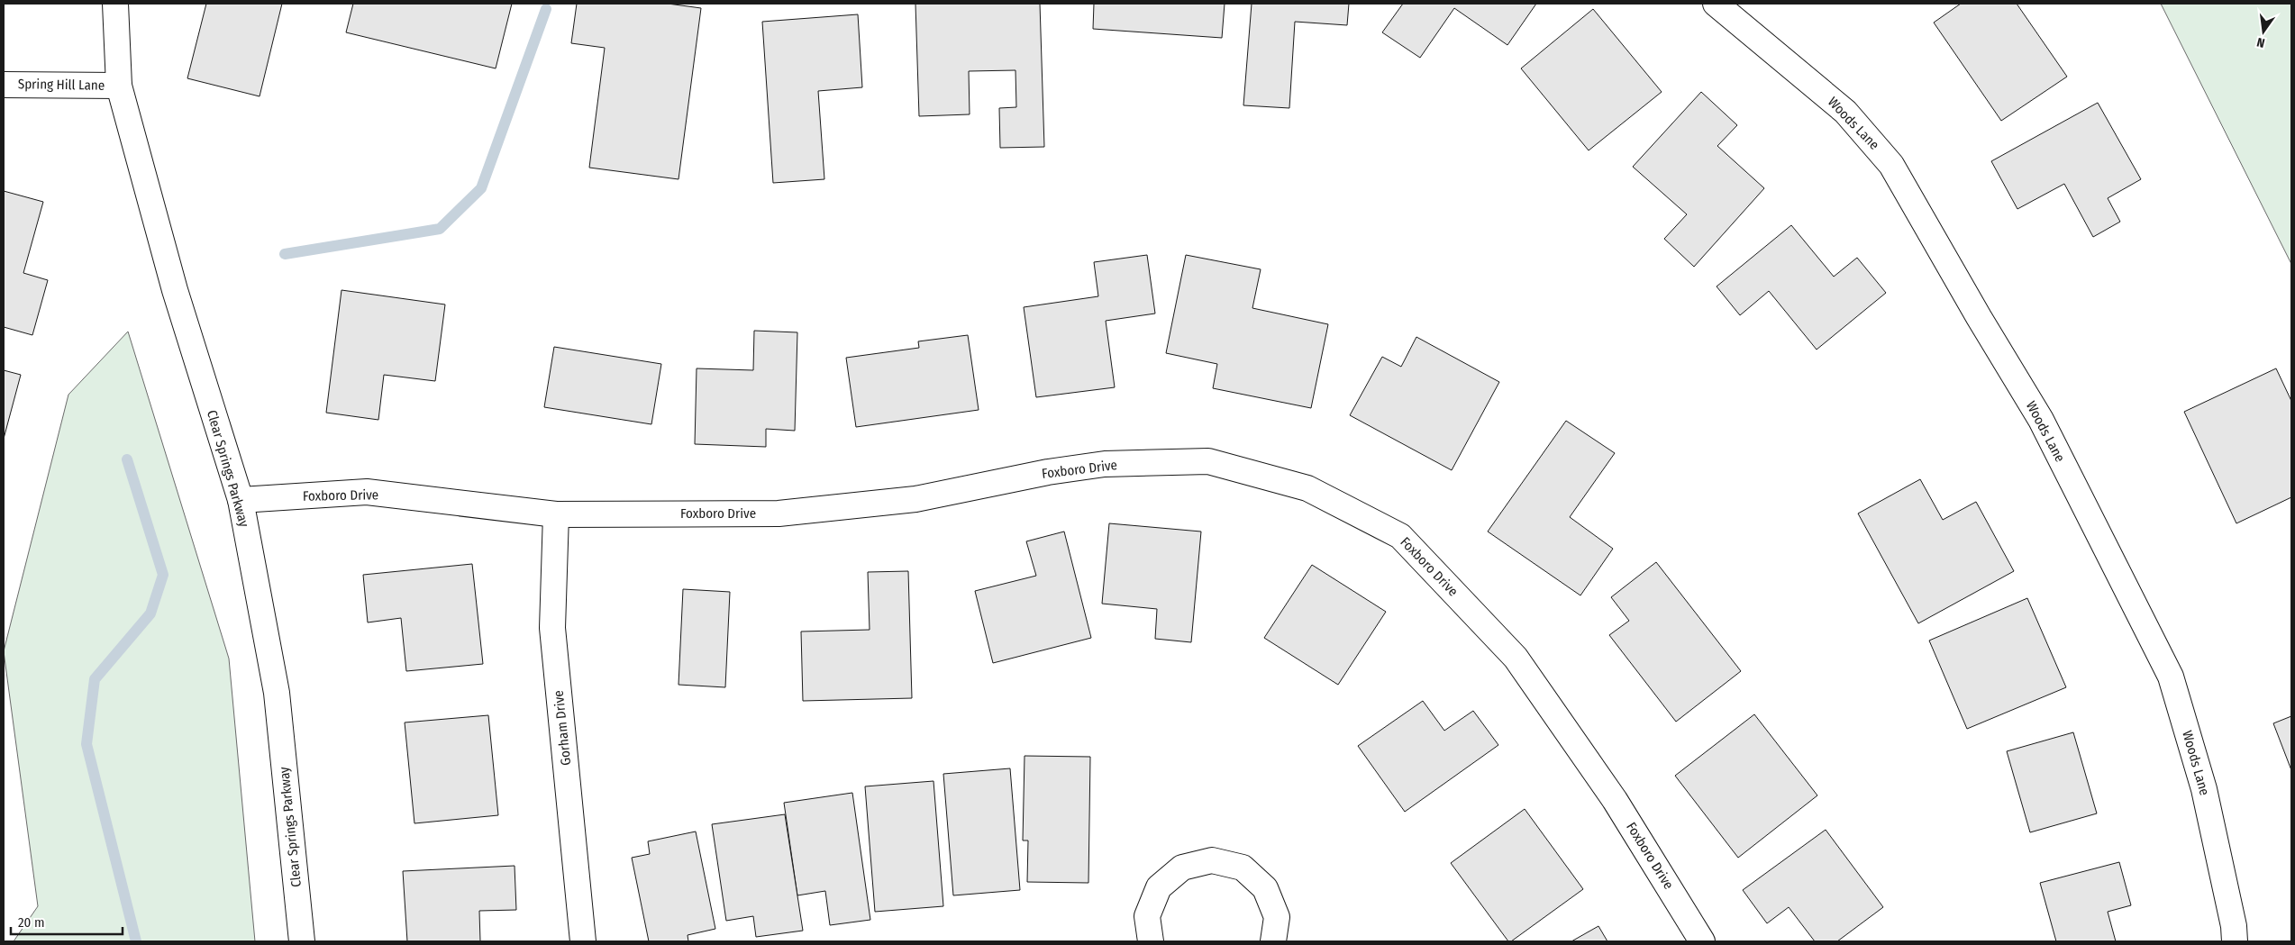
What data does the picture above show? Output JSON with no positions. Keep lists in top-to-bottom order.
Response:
{
  "streets": {
    "street": [
      "Spring Hill Lane",
      "Woods Lane",
      "Clear Springs Parkway",
      "Foxboro Drive",
      "Gorham Drive"
    ]
  },
  "crossings": [
    ["Spring Hill Lane", "Clear Springs Parkway"],
    ["Clear Springs Parkway", "Foxboro Drive"],
    ["Foxboro Drive", "Gorham Drive"]
  ],
  "scale_bar": "20 m",
  "north": "bottom"
}
